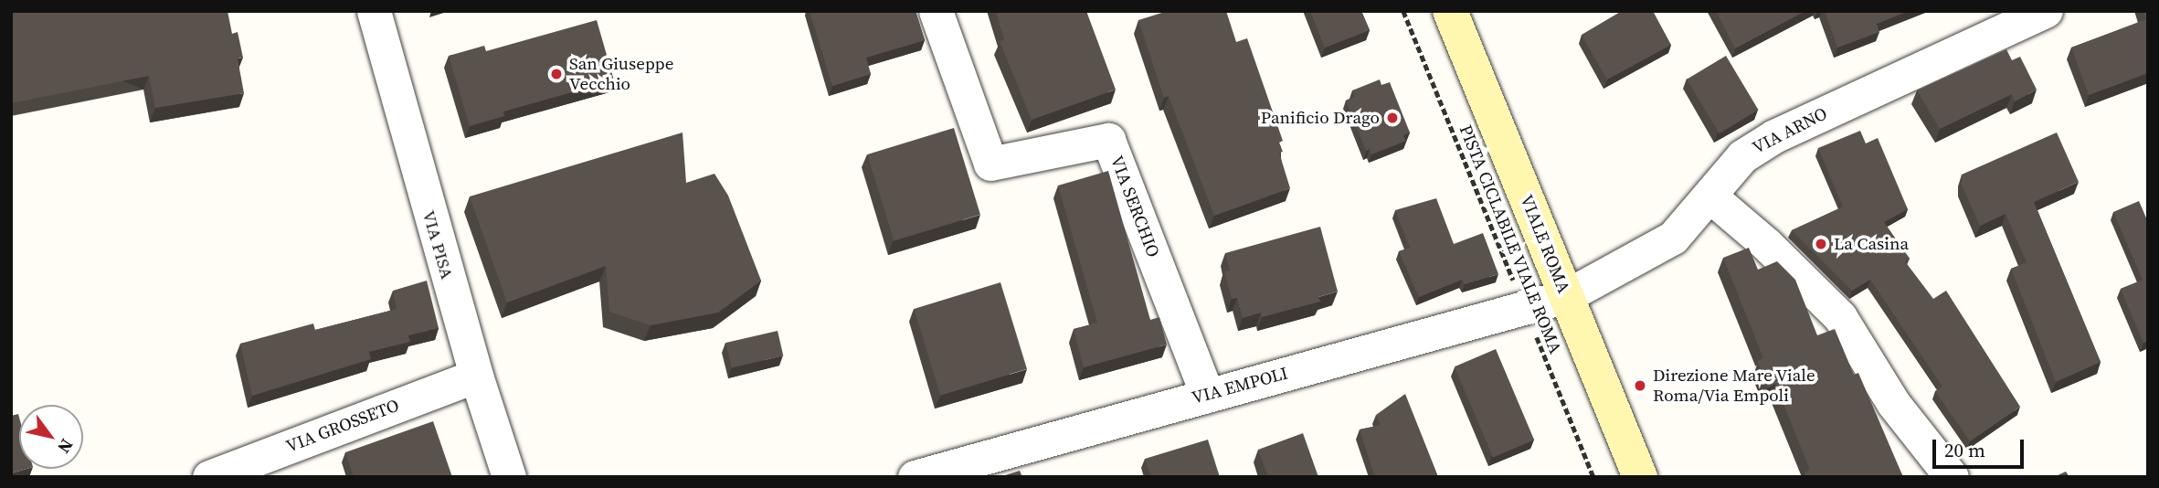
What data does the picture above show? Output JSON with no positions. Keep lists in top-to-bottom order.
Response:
{
  "streets": {
    "main road": ["VIALE ROMA"],
    "street": [
      "VIA ARNO",
      "VIA SERCHIO",
      "VIA PISA",
      "VIA EMPOLI",
      "VIA GROSSETO"
    ],
    "path": ["PISTA CICLABILE VIALE ROMA"]
  },
  "crossings": [
    ["VIA ARNO", "VIALE ROMA"],
    ["VIA ARNO", "VIA EMPOLI"],
    ["VIA SERCHIO", "VIA EMPOLI"],
    ["PISTA CICLABILE VIALE ROMA", "VIA EMPOLI"],
    ["VIALE ROMA", "VIA EMPOLI"],
    ["VIA PISA", "VIA GROSSETO"]
  ],
  "places": [
    "San Giuseppe Vecchio",
    "Panificio Drago",
    "La Casina",
    "Direzione Mare Viale Roma/Via Empoli"
  ],
  "scale_bar": "20 m",
  "north": "bottom right"
}
